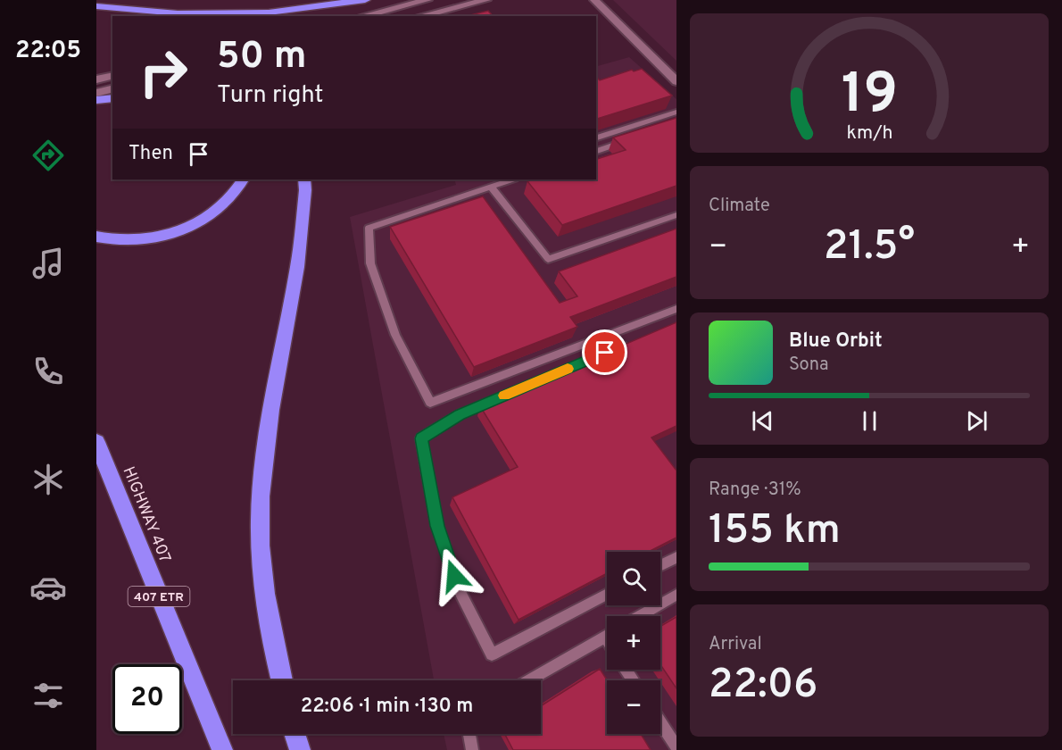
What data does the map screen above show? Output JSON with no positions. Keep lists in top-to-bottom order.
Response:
{
  "streets": {
    "highway": ["HIGHWAY 407", "407 ETR"]
  },
  "page": {
    "tabs": "22:05",
    "turn": ["50 m", "Turn right"],
    "then": "Then",
    "tile": [
      "Climate",
      ["Range · 31%", "155 km"],
      ["Arrival", "22:06"]
    ],
    "heat": ["−", "21.5°", "+"],
    "song": ["Blue Orbit", "Sona"],
    "map_buttons": ["+", "−"],
    "limit": "20",
    "trip": "22:06 · 1 min · 130 m",
    "gauge": ["19", "km/h"]
  }
}
